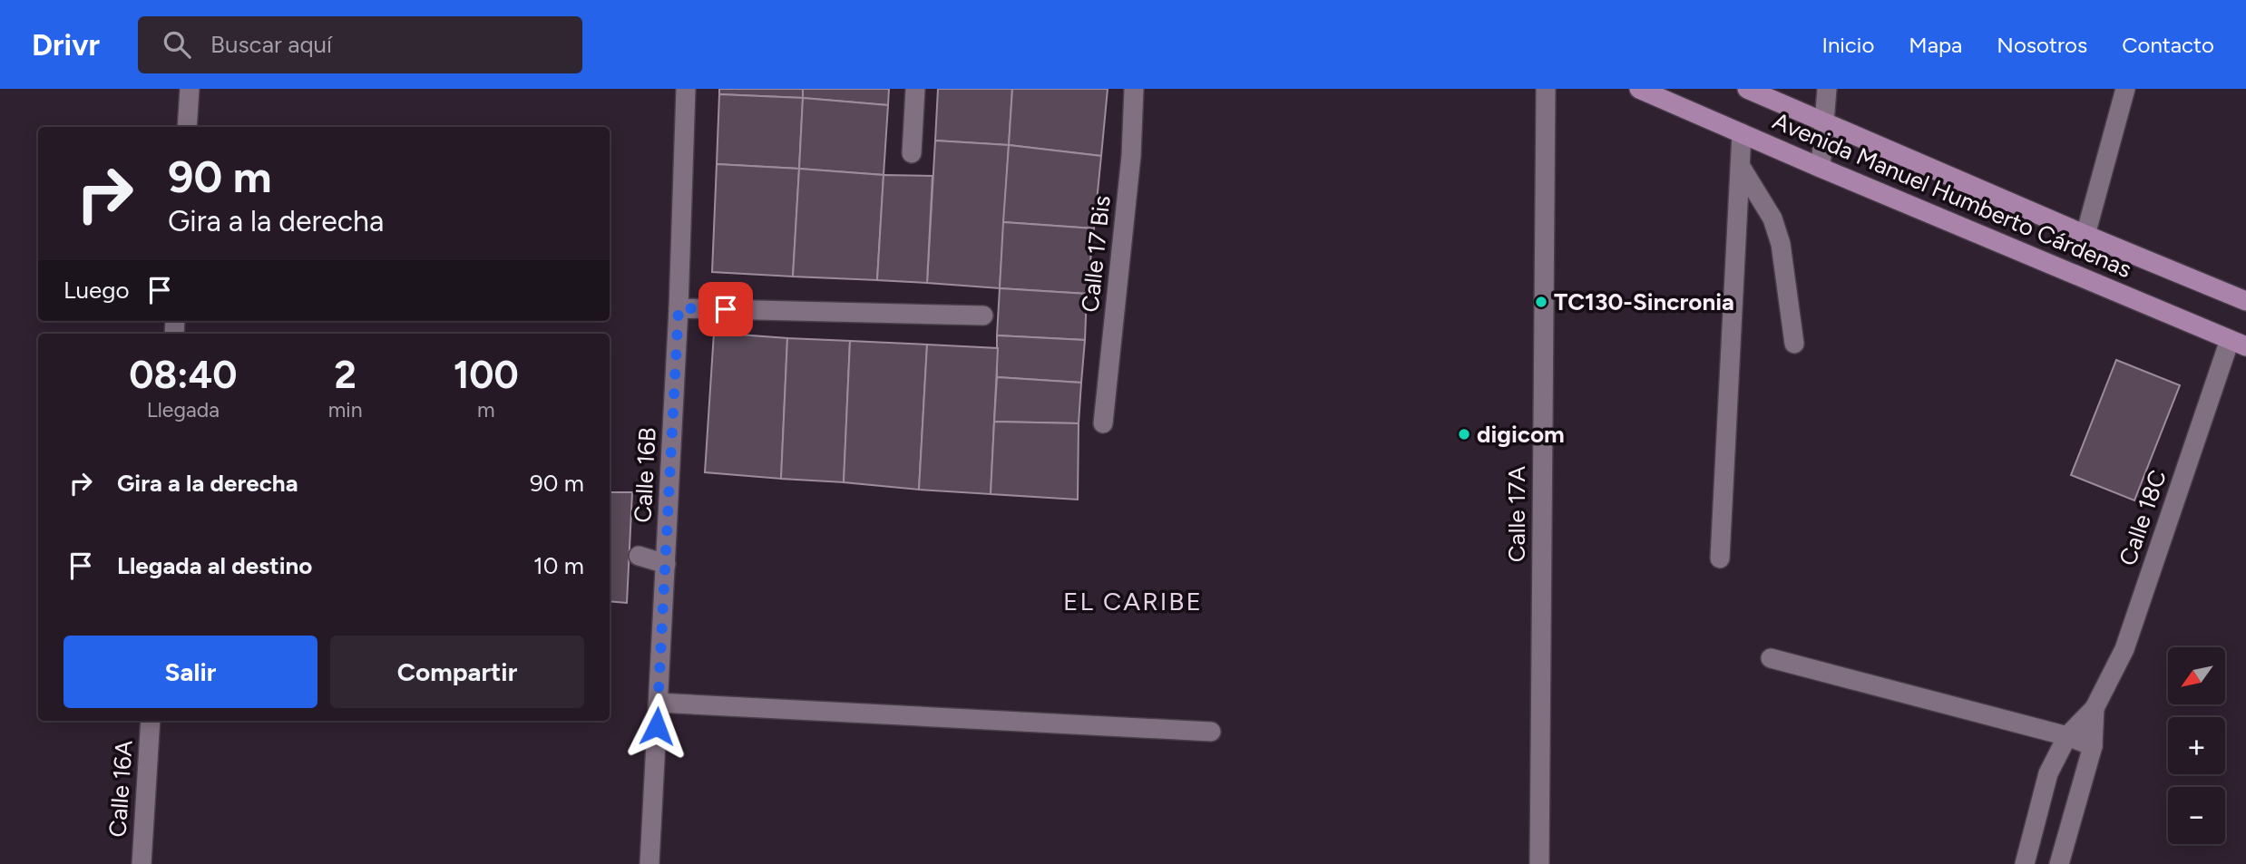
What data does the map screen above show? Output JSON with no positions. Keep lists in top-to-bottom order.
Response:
{
  "streets": {
    "main road": ["Avenida Manuel Humberto Cárdenas"],
    "street": [
      "Calle 17 Bis",
      "Calle 16B",
      "Calle 17A",
      "Calle 18C",
      "Calle 16A"
    ]
  },
  "crossings": [
    ["Avenida Manuel Humberto Cárdenas", "Calle 18C"]
  ],
  "districts": ["EL CARIBE"],
  "places": ["TC130-Sincronia", "digicom"],
  "north": "bottom left",
  "page": {
    "header": "Drivr",
    "search": "Buscar aquí",
    "nav": [
      "Inicio",
      "Mapa",
      "Nosotros",
      "Contacto"
    ],
    "turn": ["90 m", "Gira a la derecha"],
    "then": "Luego",
    "eta": [
      "08:40",
      "Llegada",
      "2",
      "min",
      "100",
      "m"
    ],
    "list": [
      {
        "name": "Gira a la derecha",
        "value": "90 m"
      },
      {
        "name": "Llegada al destino",
        "value": "10 m"
      }
    ],
    "buttons": ["Salir", "Compartir"],
    "map_buttons": ["+", "−"]
  }
}
